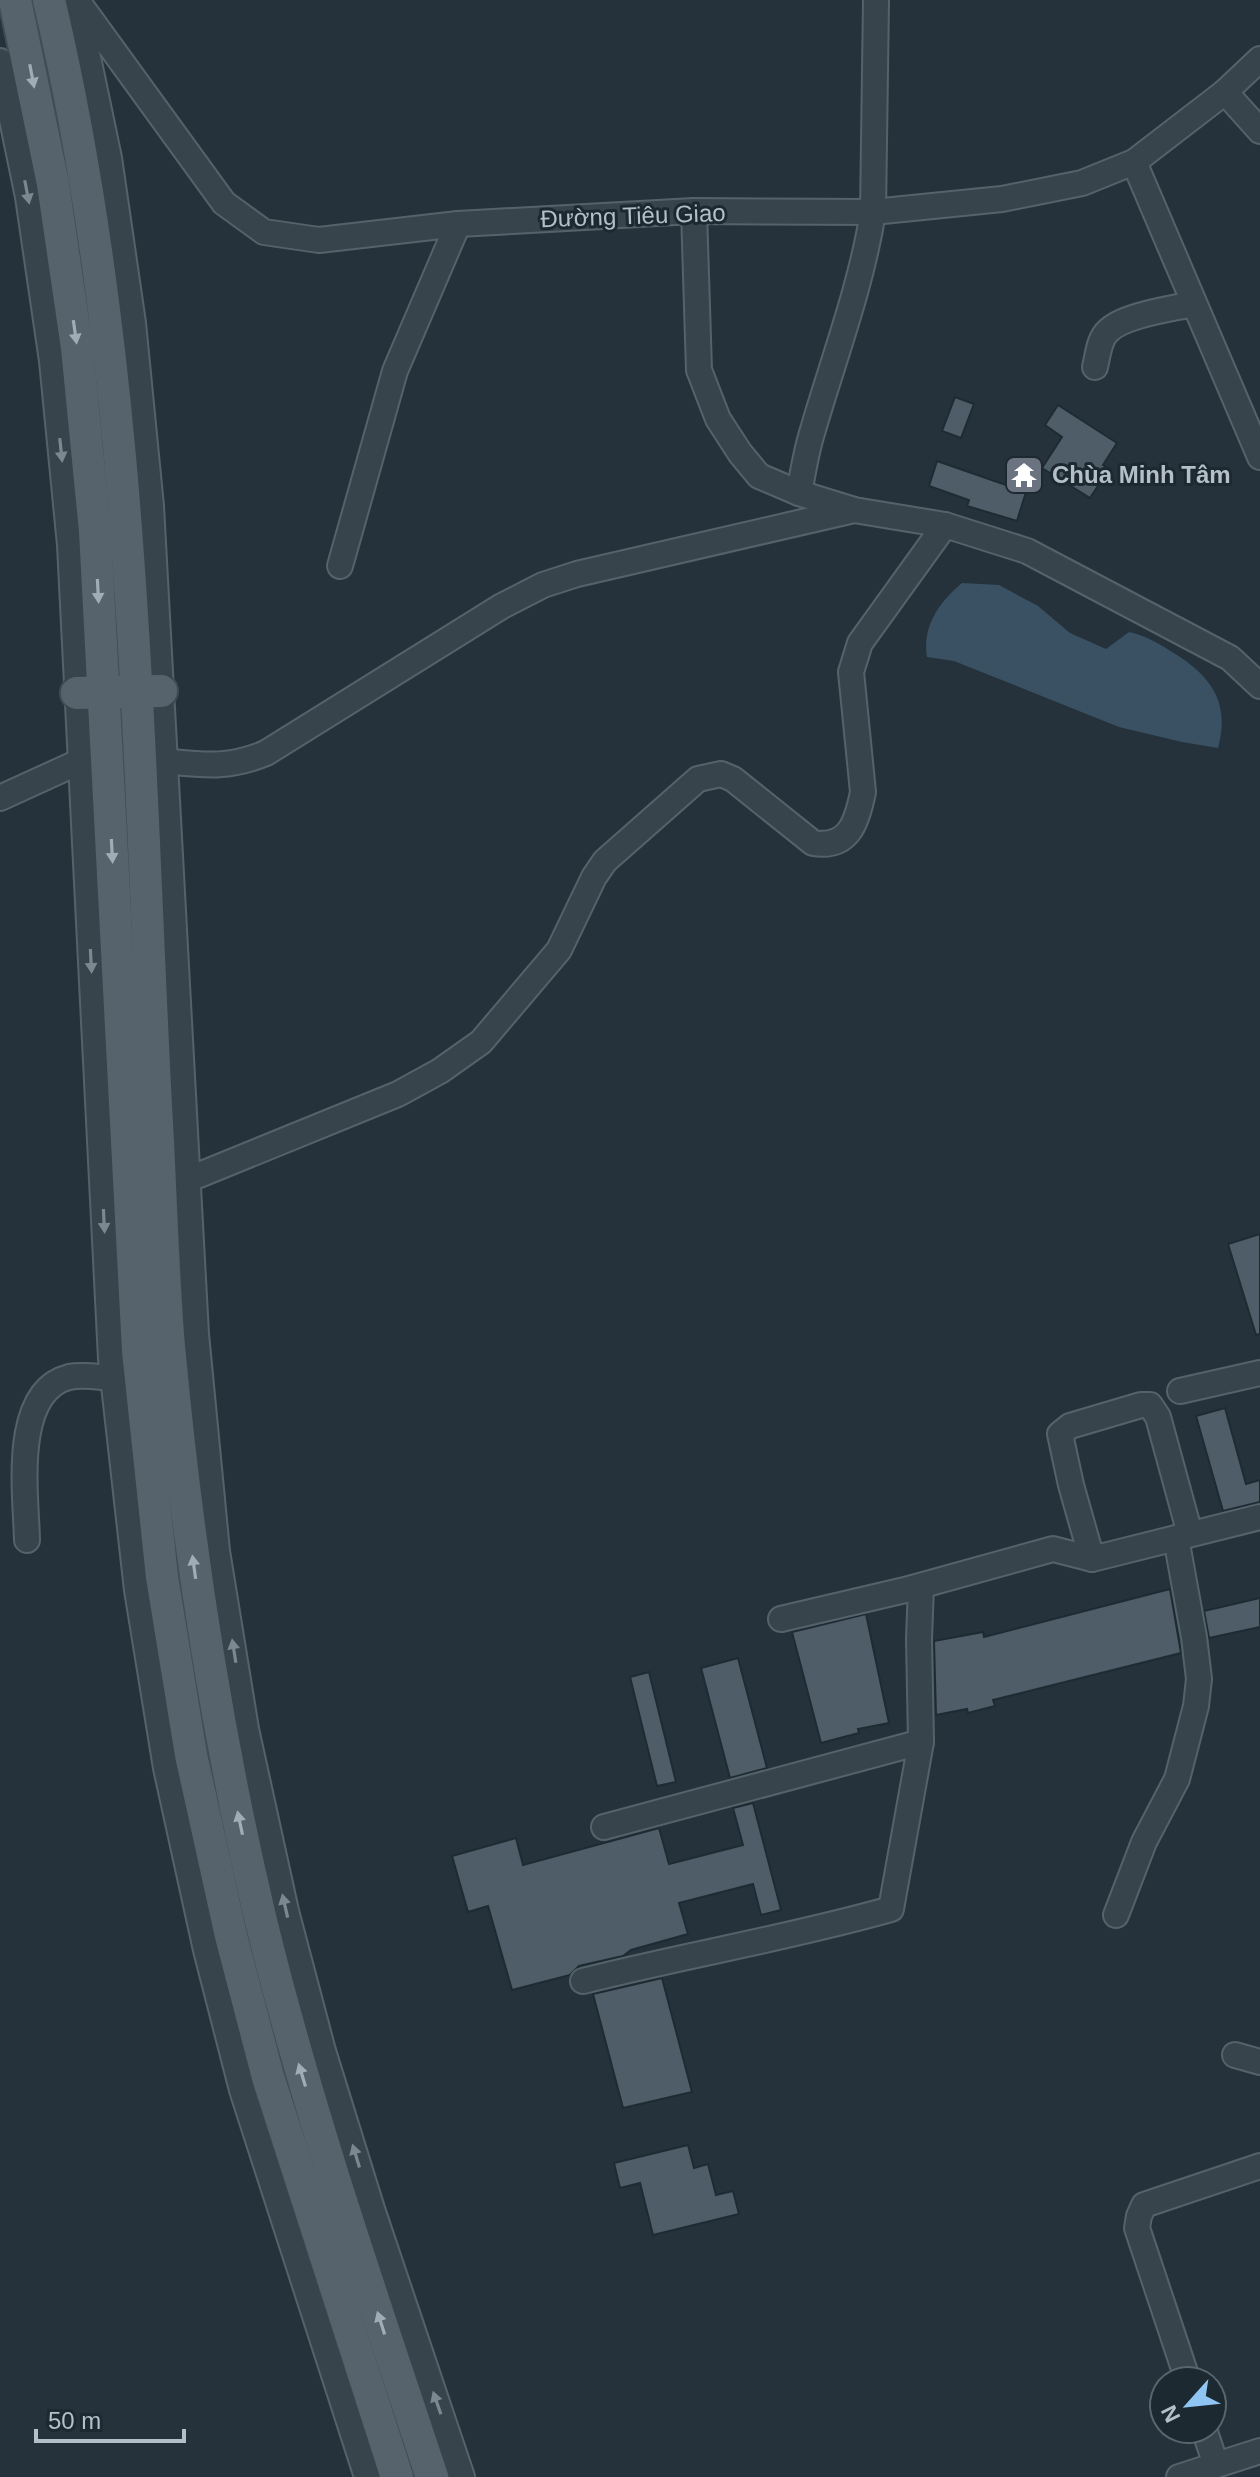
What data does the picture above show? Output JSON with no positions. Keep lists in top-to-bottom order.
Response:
{
  "streets": {
    "street": ["Đường Tiêu Giao"]
  },
  "places": {
    "temple": ["Chùa Minh Tâm"]
  },
  "scale_bar": "50 m",
  "north": "bottom left"
}
